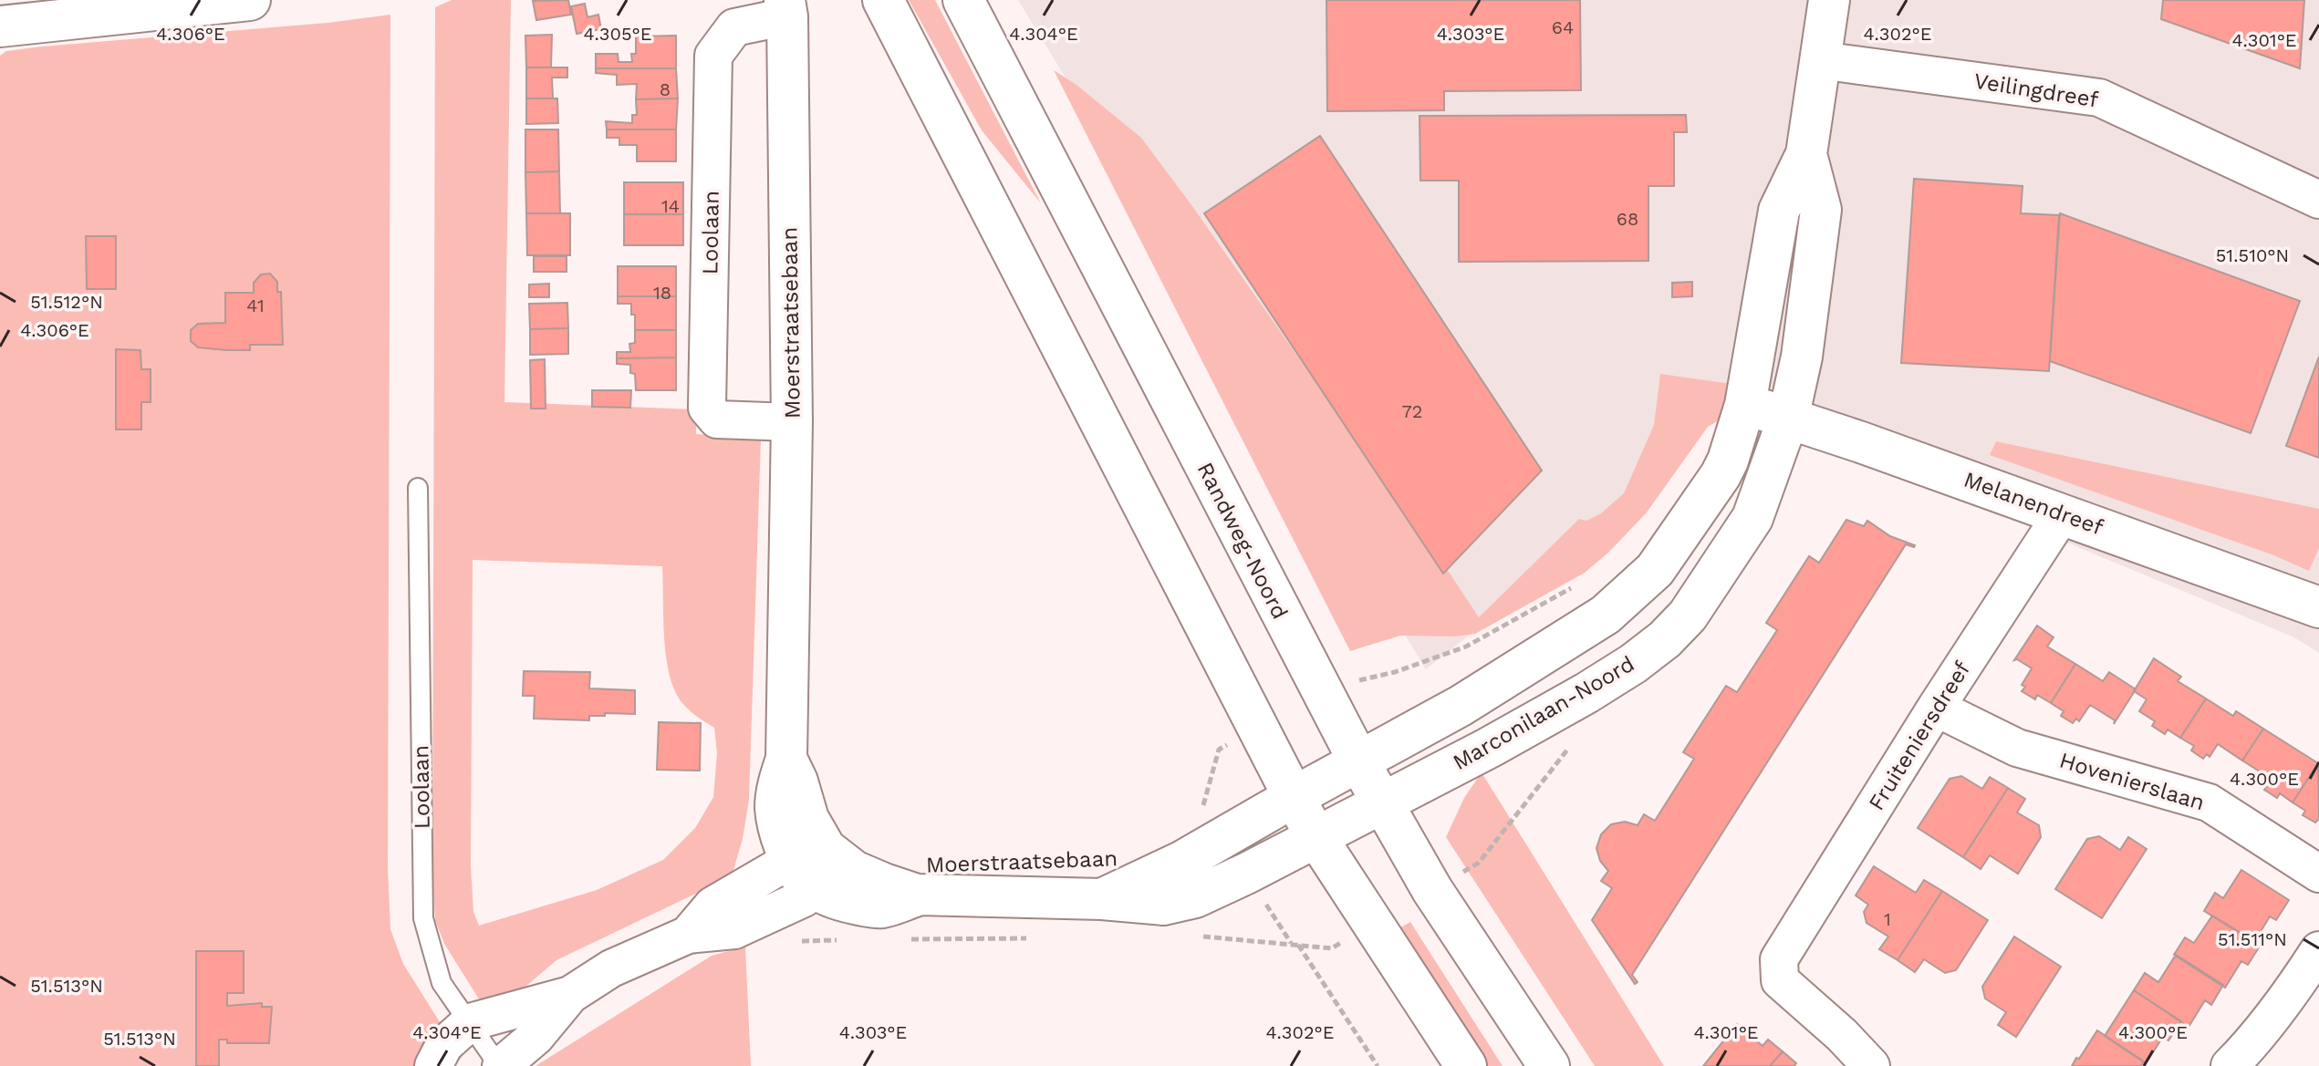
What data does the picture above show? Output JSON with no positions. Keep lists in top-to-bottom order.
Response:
{
  "streets": {
    "street": [
      "Veilingdreef",
      "Loolaan",
      "Moerstraatsebaan",
      "Melanendreef",
      "Randweg-Noord",
      "Marconilaan-Noord",
      "Fruiteniersdreef",
      "Hovenierslaan"
    ]
  },
  "crossings": [
    ["Veilingdreef", "Marconilaan-Noord"],
    ["Loolaan", "Moerstraatsebaan"],
    ["Moerstraatsebaan", "Randweg-Noord"],
    ["Moerstraatsebaan", "Marconilaan-Noord"],
    ["Melanendreef", "Marconilaan-Noord"],
    ["Melanendreef", "Fruiteniersdreef"],
    ["Randweg-Noord", "Marconilaan-Noord"],
    ["Fruiteniersdreef", "Hovenierslaan"]
  ],
  "house_numbers": [
    "64",
    "8",
    "14",
    "68",
    "18",
    "41",
    "72",
    "1"
  ],
  "coordinates": [
    "4.306°E",
    "4.302°E",
    "4.305°E",
    "4.304°E",
    "4.303°E",
    "4.301°E",
    "51.510°N",
    "51.512°N",
    "4.300°E",
    "51.511°N",
    "51.513°N"
  ]
}
